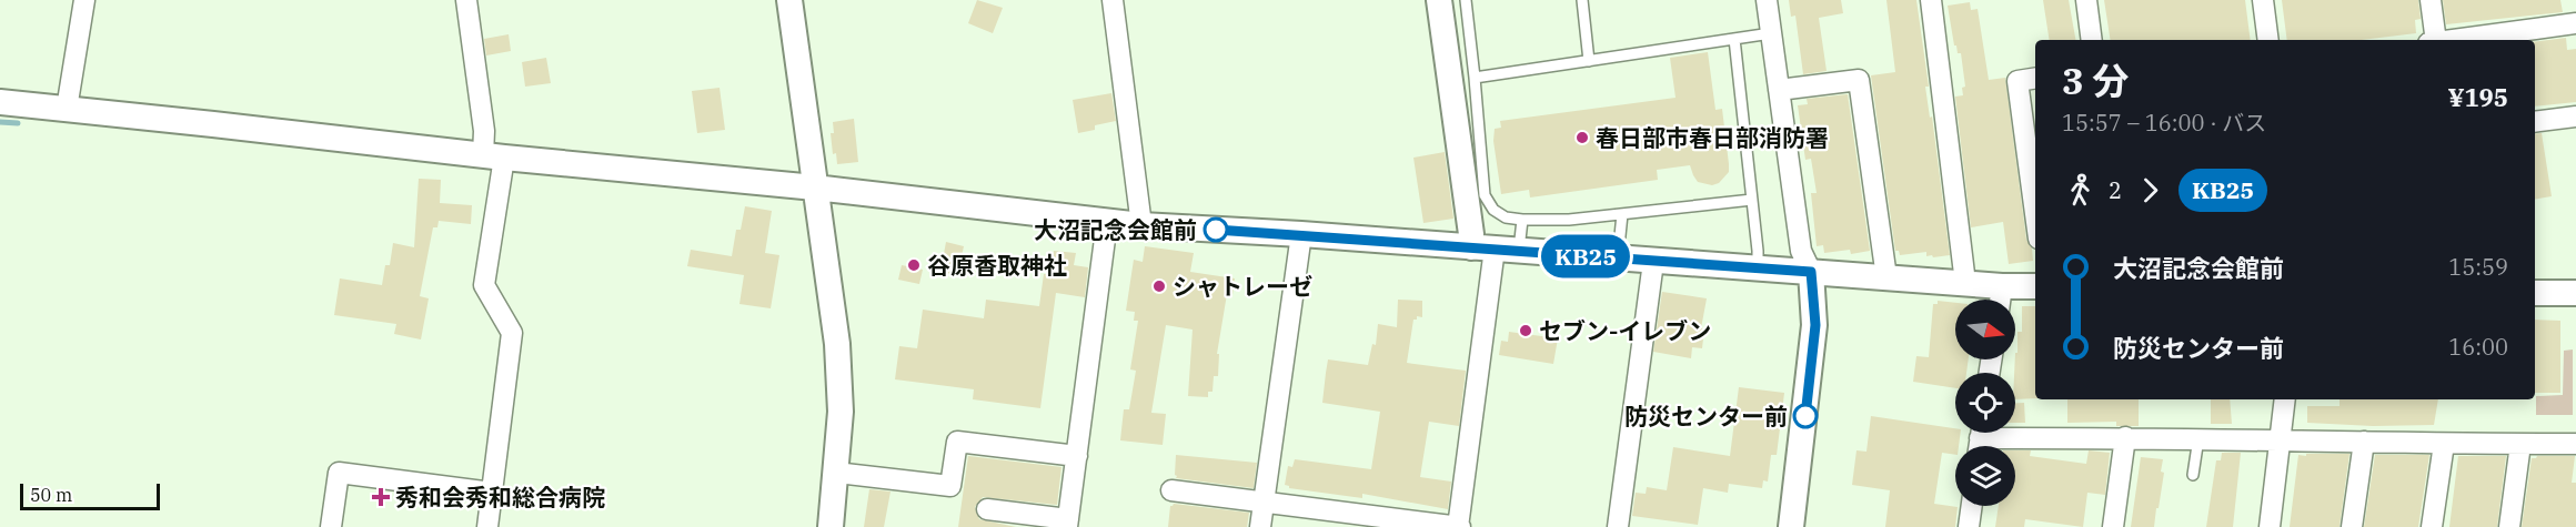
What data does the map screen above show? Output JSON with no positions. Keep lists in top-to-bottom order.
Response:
{
  "places": {
    "other": [
      "春日部市春日部消防署",
      "大沼記念会館前",
      "谷原香取神社",
      "シャトレーゼ",
      "セブン-イレブン",
      "防災センター前"
    ],
    "health": ["秀和会秀和総合病院"]
  },
  "lines": ["bus line KB25"],
  "scale_bar": "50 m",
  "north": "right",
  "page": {
    "on_map": "KB25",
    "heading": ["3 分", "15:57 – 16:00 · バス", "¥195"],
    "legs": ["2", "KB25"],
    "list": [
      {
        "name": "大沼記念会館前",
        "value": "15:59"
      },
      {
        "name": "防災センター前",
        "value": "16:00"
      }
    ],
    "scale": "50 m"
  }
}
